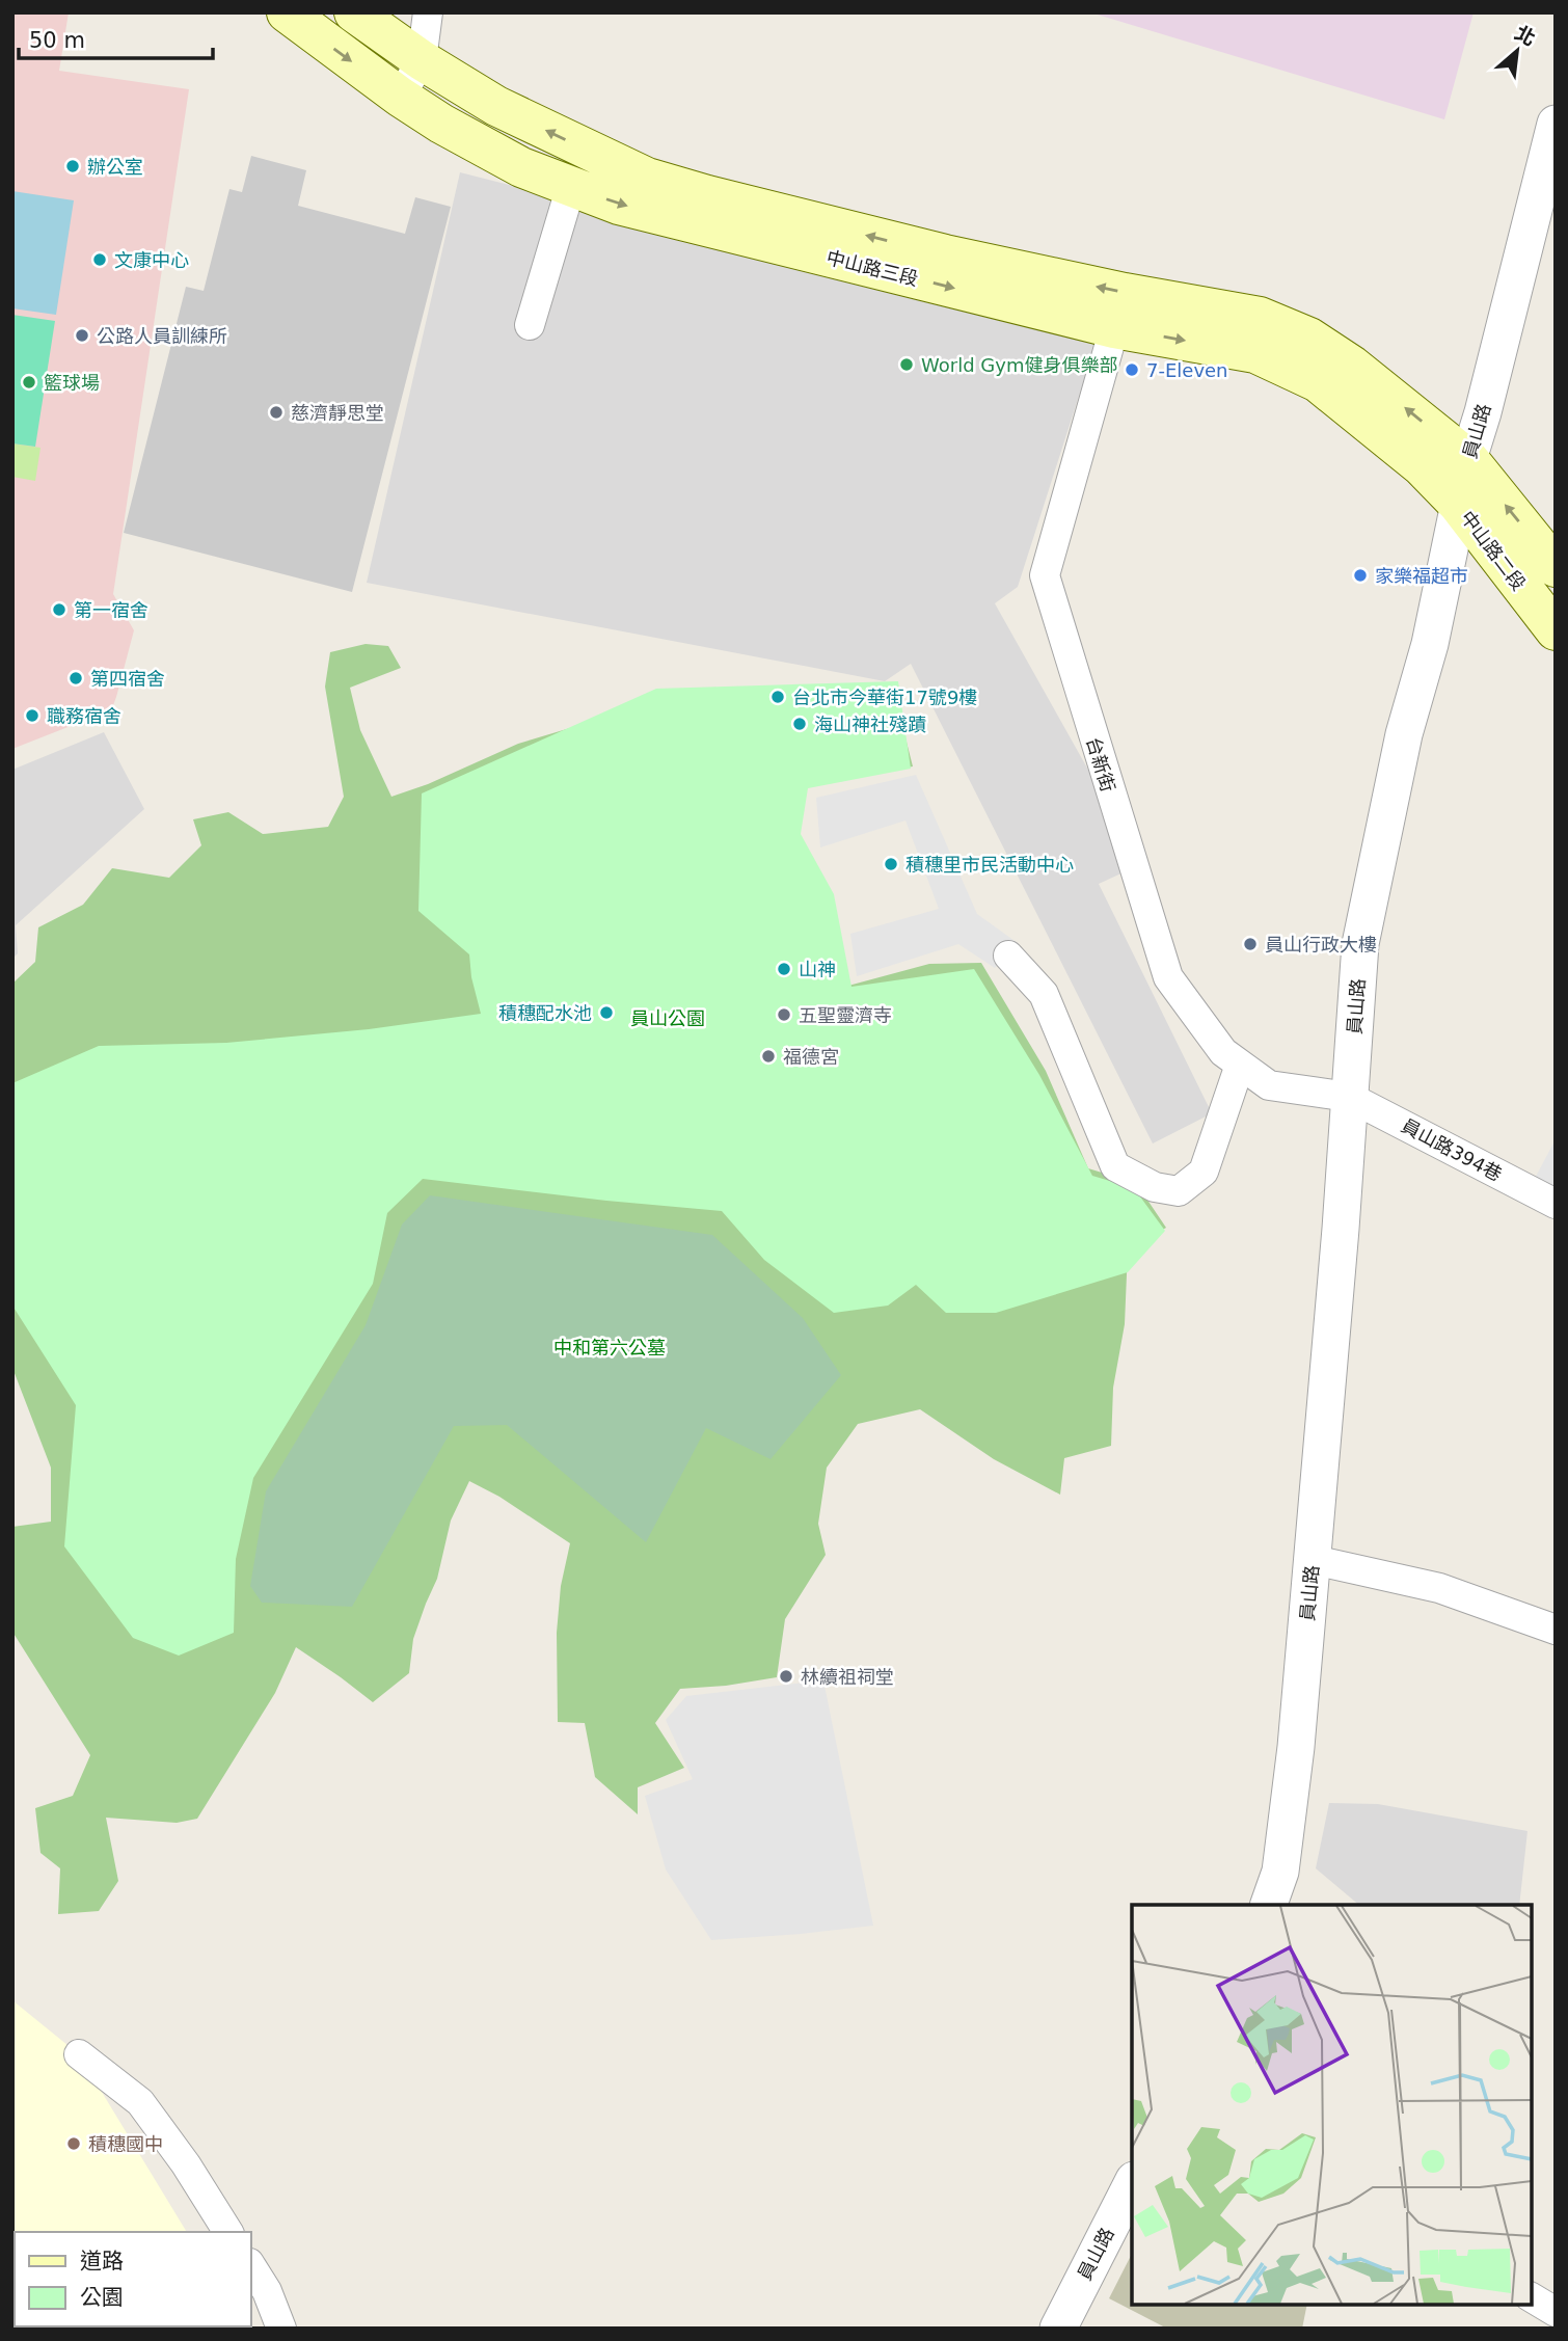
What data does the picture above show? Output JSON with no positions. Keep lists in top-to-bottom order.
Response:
{
  "streets": {
    "main road": ["中山路三段", "中山路二段"],
    "street": ["員山路", "台新街", "員山路394巷"]
  },
  "crossings": [
    ["中山路三段", "員山路"],
    ["中山路三段", "中山路二段"],
    ["中山路三段", "台新街"],
    ["員山路", "中山路二段"],
    ["員山路", "台新街"],
    ["員山路", "員山路394巷"],
    ["台新街", "員山路394巷"]
  ],
  "parks": ["員山公園", "中和第六公墓"],
  "places": [
    "辦公室",
    "文康中心",
    "公路人員訓練所",
    "World Gym健身俱樂部",
    "7-Eleven",
    "籃球場",
    "慈濟靜思堂",
    "家樂福超市",
    "第一宿舍",
    "第四宿舍",
    "台北市今華街17號9樓",
    "職務宿舍",
    "海山神社殘蹟",
    "積穗里市民活動中心",
    "員山行政大樓",
    "山神",
    "積穗配水池",
    "五聖靈濟寺",
    "福德宮",
    "林續祖祠堂",
    "積穗國中"
  ],
  "legend": ["道路", "公園"],
  "scale_bar": "50 m",
  "north": "top right"
}
